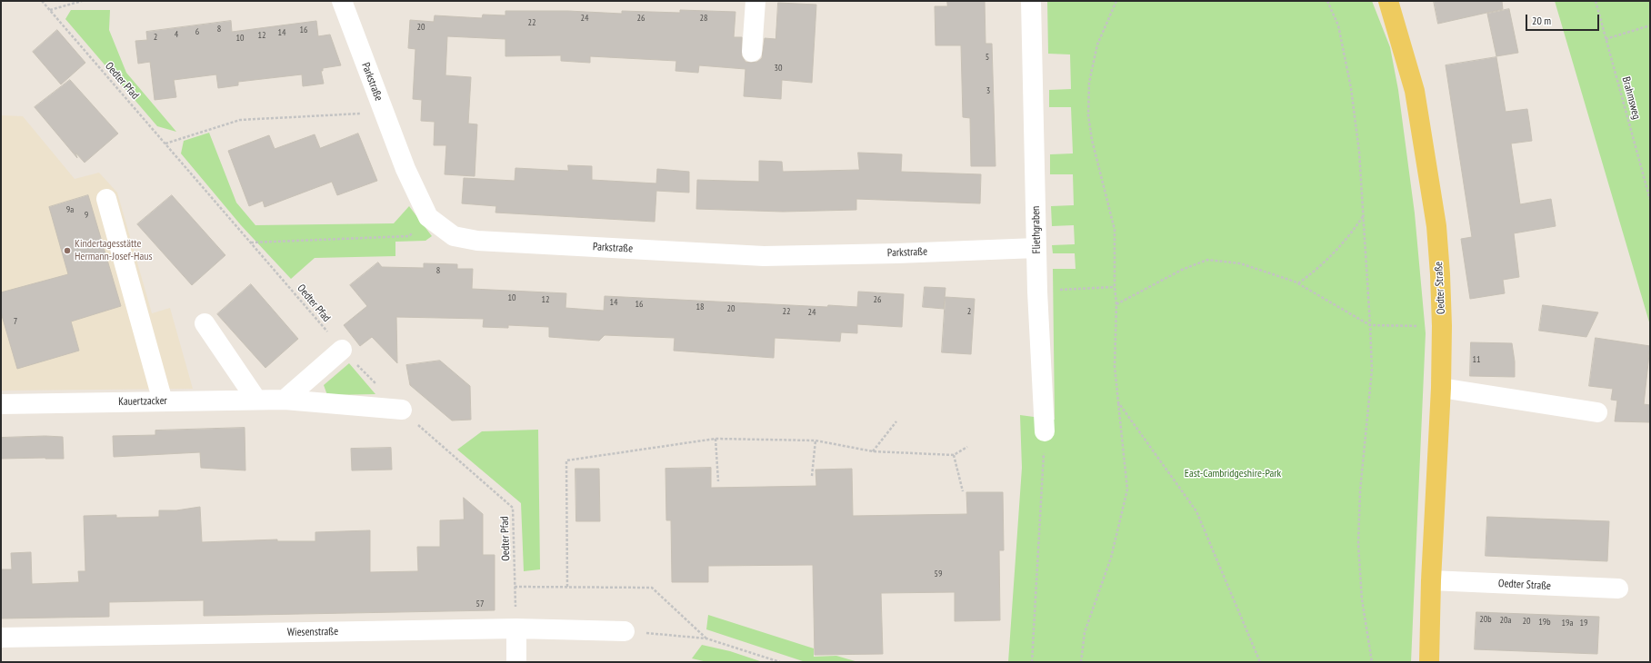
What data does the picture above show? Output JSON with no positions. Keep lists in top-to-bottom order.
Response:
{
  "streets": {
    "main road": ["Oedter Straße"],
    "street": [
      "Parkstraße",
      "Fliethgraben",
      "Kauertzacker",
      "Wiesenstraße"
    ],
    "path": ["Oedter Pfad", "Brahmsweg"]
  },
  "crossings": [
    ["Oedter Pfad", "Kauertzacker"],
    ["Oedter Pfad", "Wiesenstraße"],
    ["Parkstraße", "Fliethgraben"]
  ],
  "parks": ["East-Cambridgeshire-Park"],
  "places": ["Kindertagesstätte Hermann-Josef-Haus"],
  "house_numbers": [
    "24",
    "26",
    "28",
    "22",
    "20",
    "8",
    "16",
    "6",
    "14",
    "4",
    "12",
    "2",
    "10",
    "5",
    "30",
    "3",
    "9a",
    "9",
    "8",
    "10",
    "12",
    "26",
    "14",
    "16",
    "18",
    "20",
    "22",
    "2",
    "24",
    "7",
    "11",
    "59",
    "57",
    "20b",
    "20a",
    "20",
    "19b",
    "19a",
    "19"
  ],
  "scale_bar": "20 m"
}
